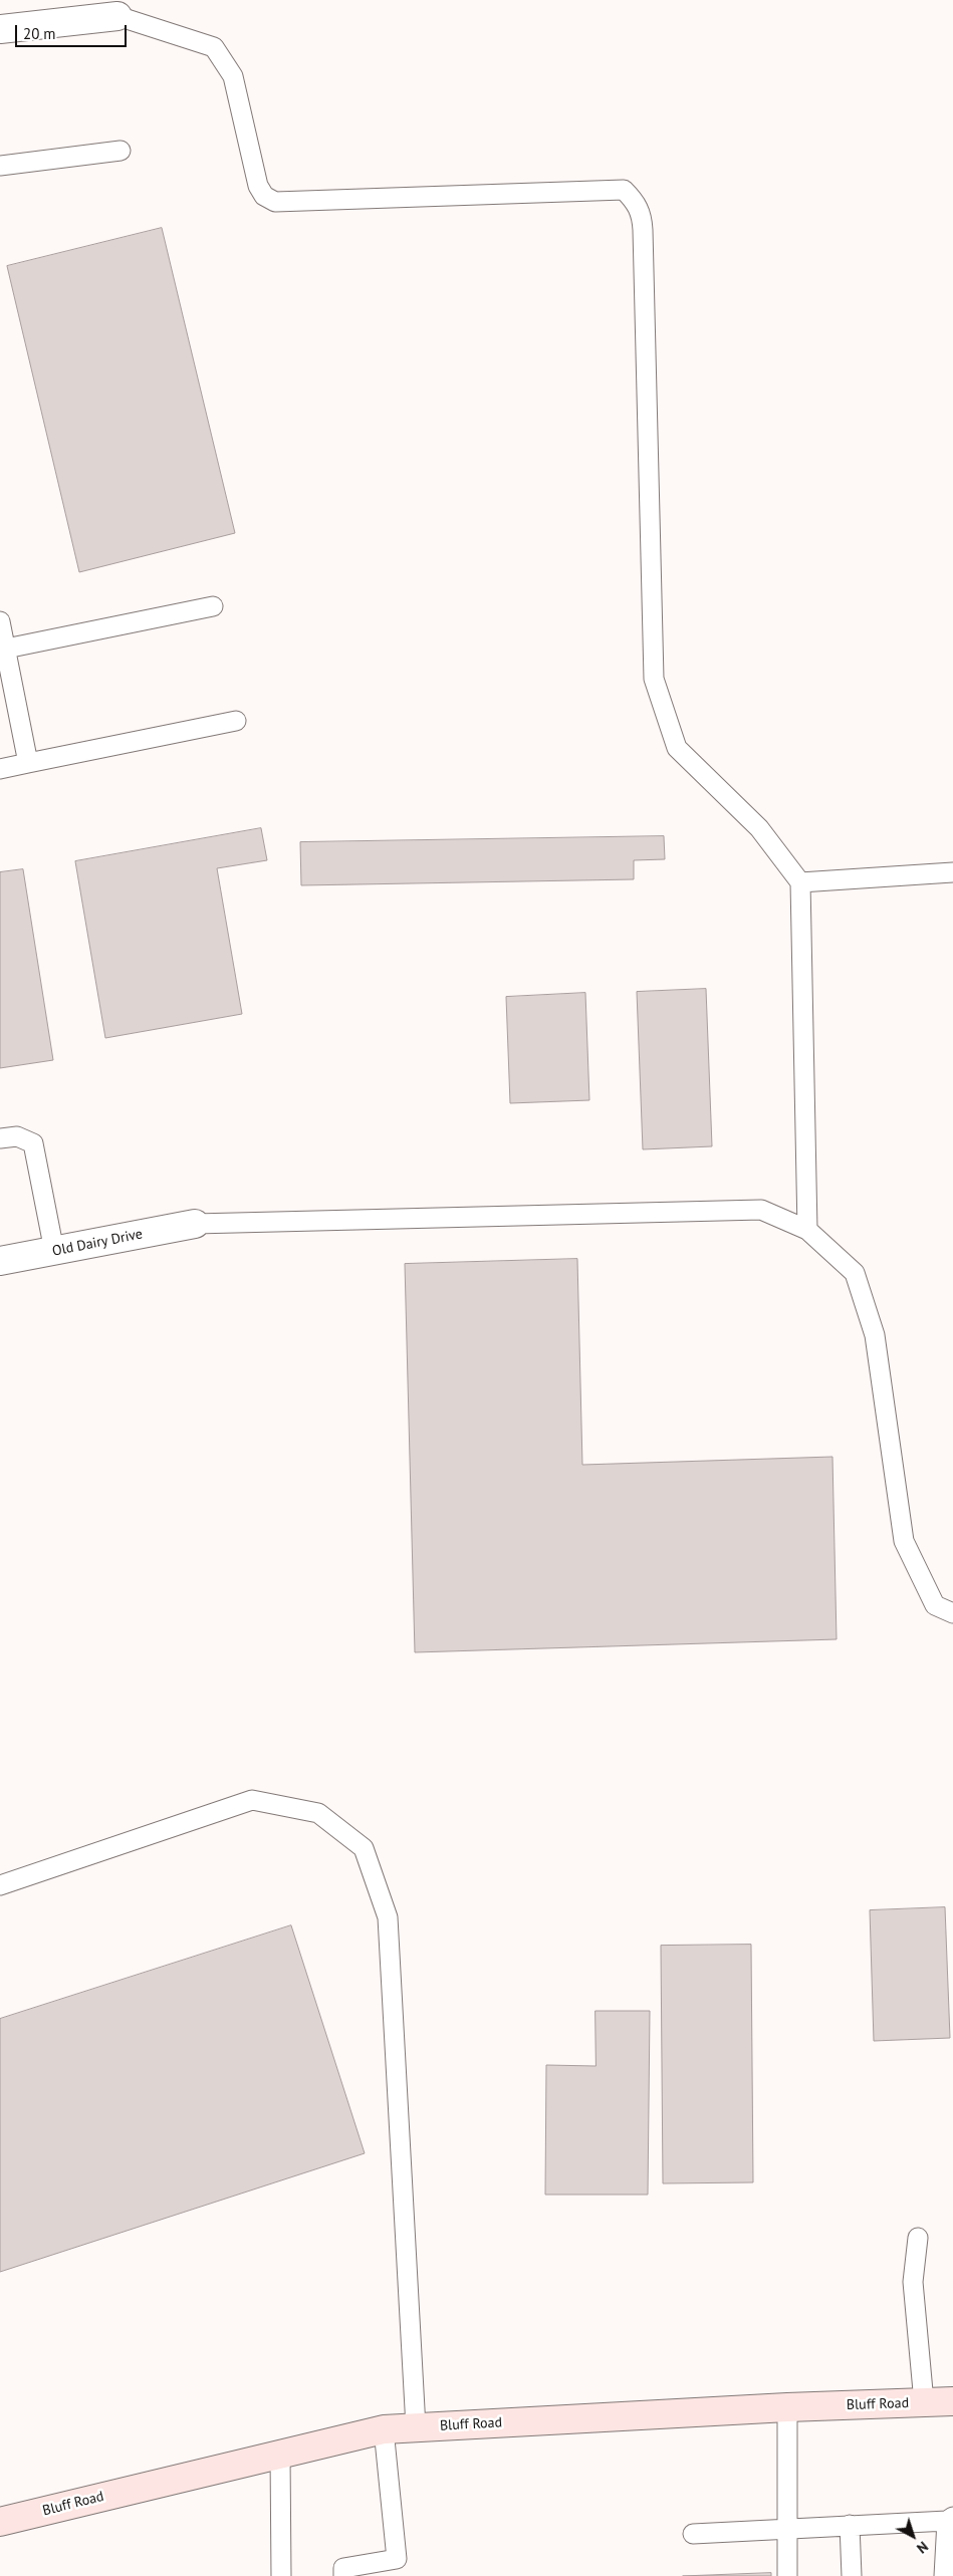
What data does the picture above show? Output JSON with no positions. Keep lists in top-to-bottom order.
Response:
{
  "streets": {
    "main road": ["Bluff Road"],
    "street": ["Old Dairy Drive"]
  },
  "scale_bar": "20 m",
  "north": "bottom right"
}
